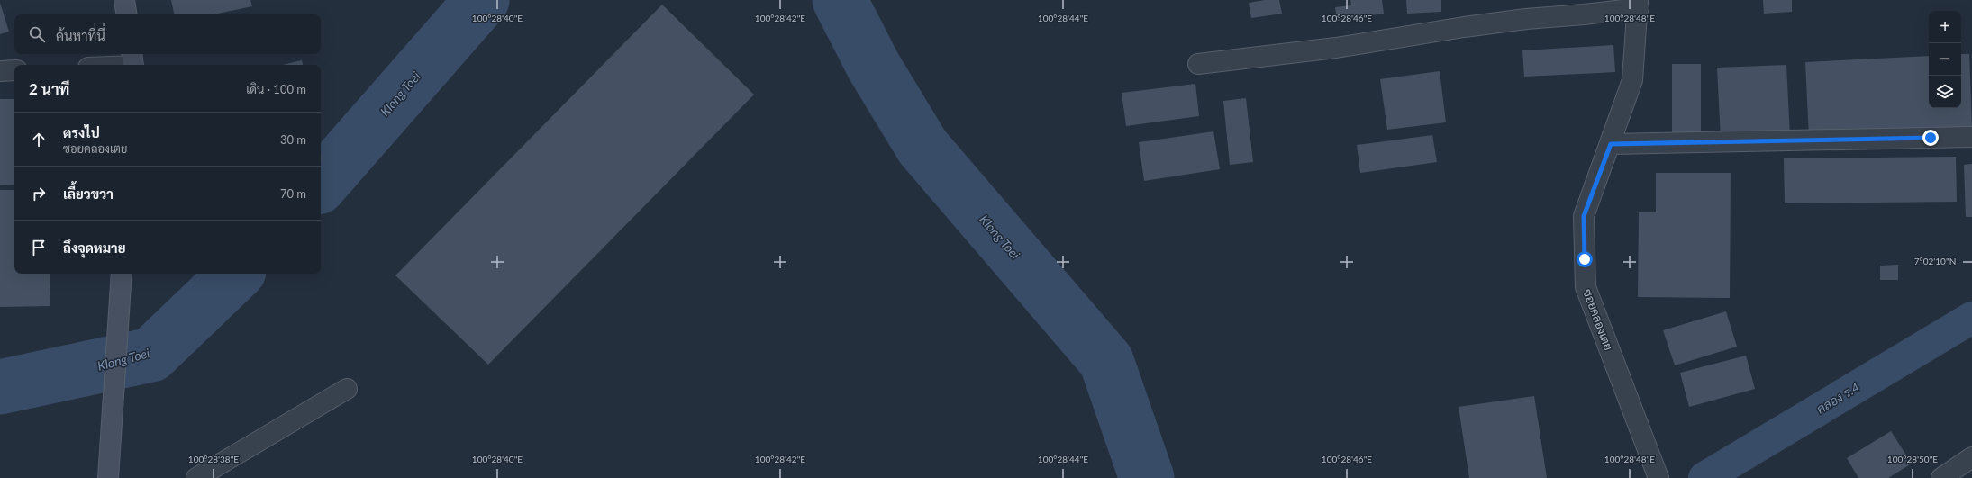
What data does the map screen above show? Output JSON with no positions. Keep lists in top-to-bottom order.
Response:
{
  "streets": {
    "street": ["ซอยคลองเตย"]
  },
  "water": ["Klong Toei", "คลอง ร.4"],
  "page": {
    "map_buttons": ["+", "−"],
    "search": "ค้นหาที่นี่",
    "heading": ["2 นาที", "เดิน · 100 m"],
    "list": [
      ["ตรงไป", "ซอยคลองเตย", "30 m"],
      ["เลี้ยวขวา", "70 m"],
      "ถึงจุดหมาย"
    ]
  },
  "coordinates": [
    "100°28'40\"E",
    "100°28'42\"E",
    "100°28'44\"E",
    "100°28'46\"E",
    "100°28'48\"E",
    "7°02'10\"N",
    "100°28'38\"E",
    "100°28'50\"E"
  ]
}
